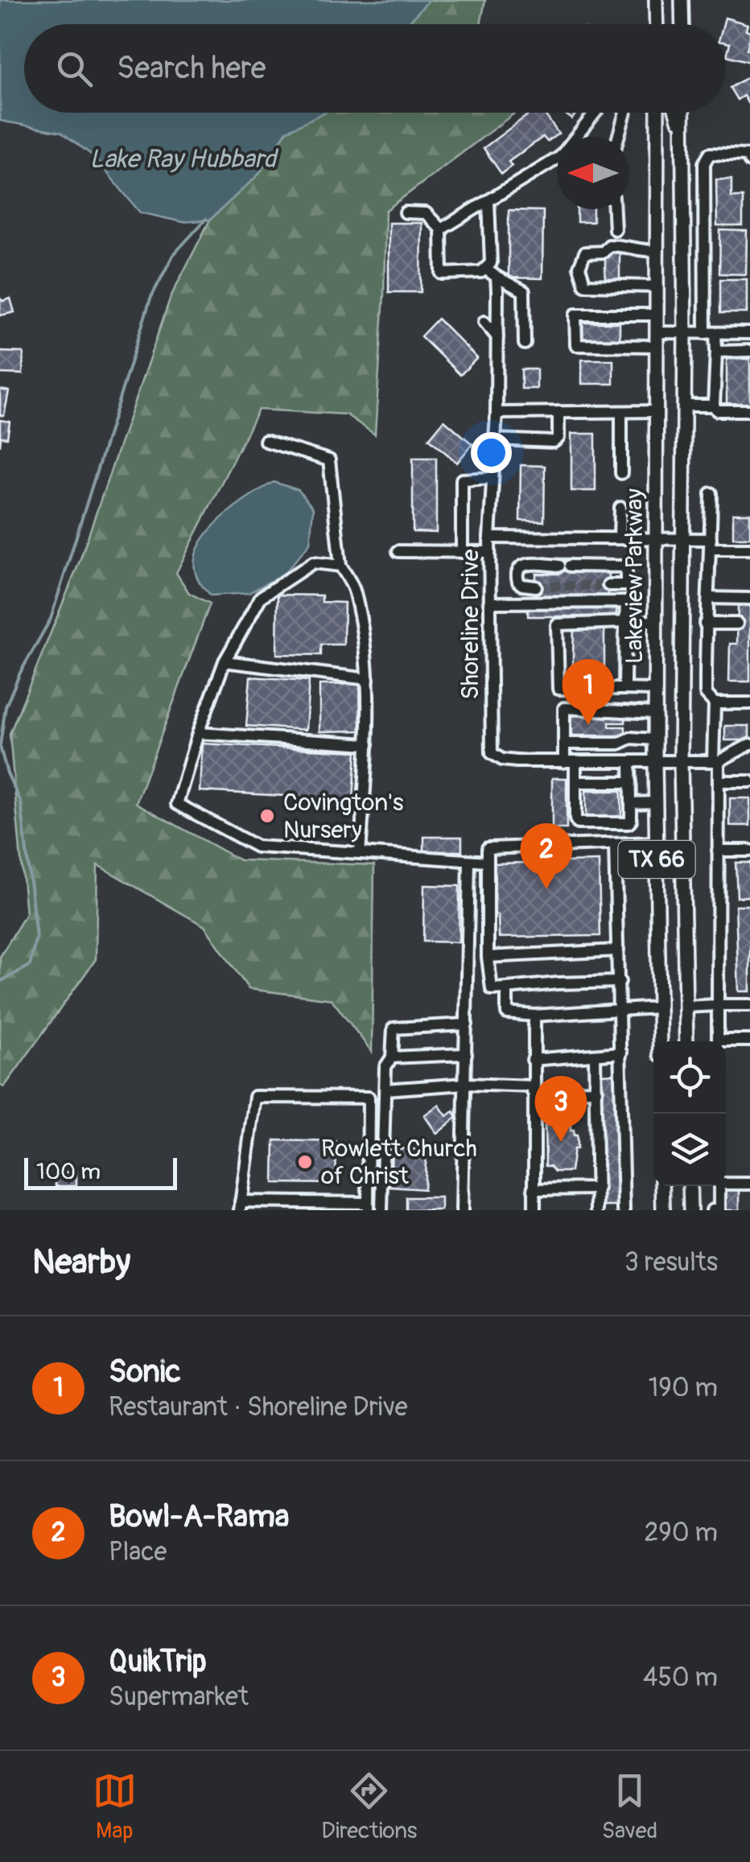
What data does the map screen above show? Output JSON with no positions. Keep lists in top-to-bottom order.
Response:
{
  "streets": {
    "main road": ["Lakeview Parkway", "TX 66"],
    "street": ["Shoreline Drive"]
  },
  "crossings": [
    ["Lakeview Parkway", "Shoreline Drive"]
  ],
  "water": ["Lake Ray Hubbard"],
  "places": ["Covington's Nursery", "Rowlett Church of Christ"],
  "scale_bar": "100 m",
  "north": "left",
  "page": {
    "search": "Search here",
    "pins": ["1", "2", "3"],
    "scale": "100 m",
    "heading": ["Nearby", "3 results"],
    "list": [
      {
        "mark": "1",
        "name": "Sonic",
        "note": "Restaurant · Shoreline Drive",
        "value": "190 m"
      },
      {
        "mark": "2",
        "name": "Bowl-A-Rama",
        "note": "Place",
        "value": "290 m"
      },
      {
        "mark": "3",
        "name": "QuikTrip",
        "note": "Supermarket",
        "value": "450 m"
      }
    ],
    "nav": ["Map", "Directions", "Saved"]
  }
}
